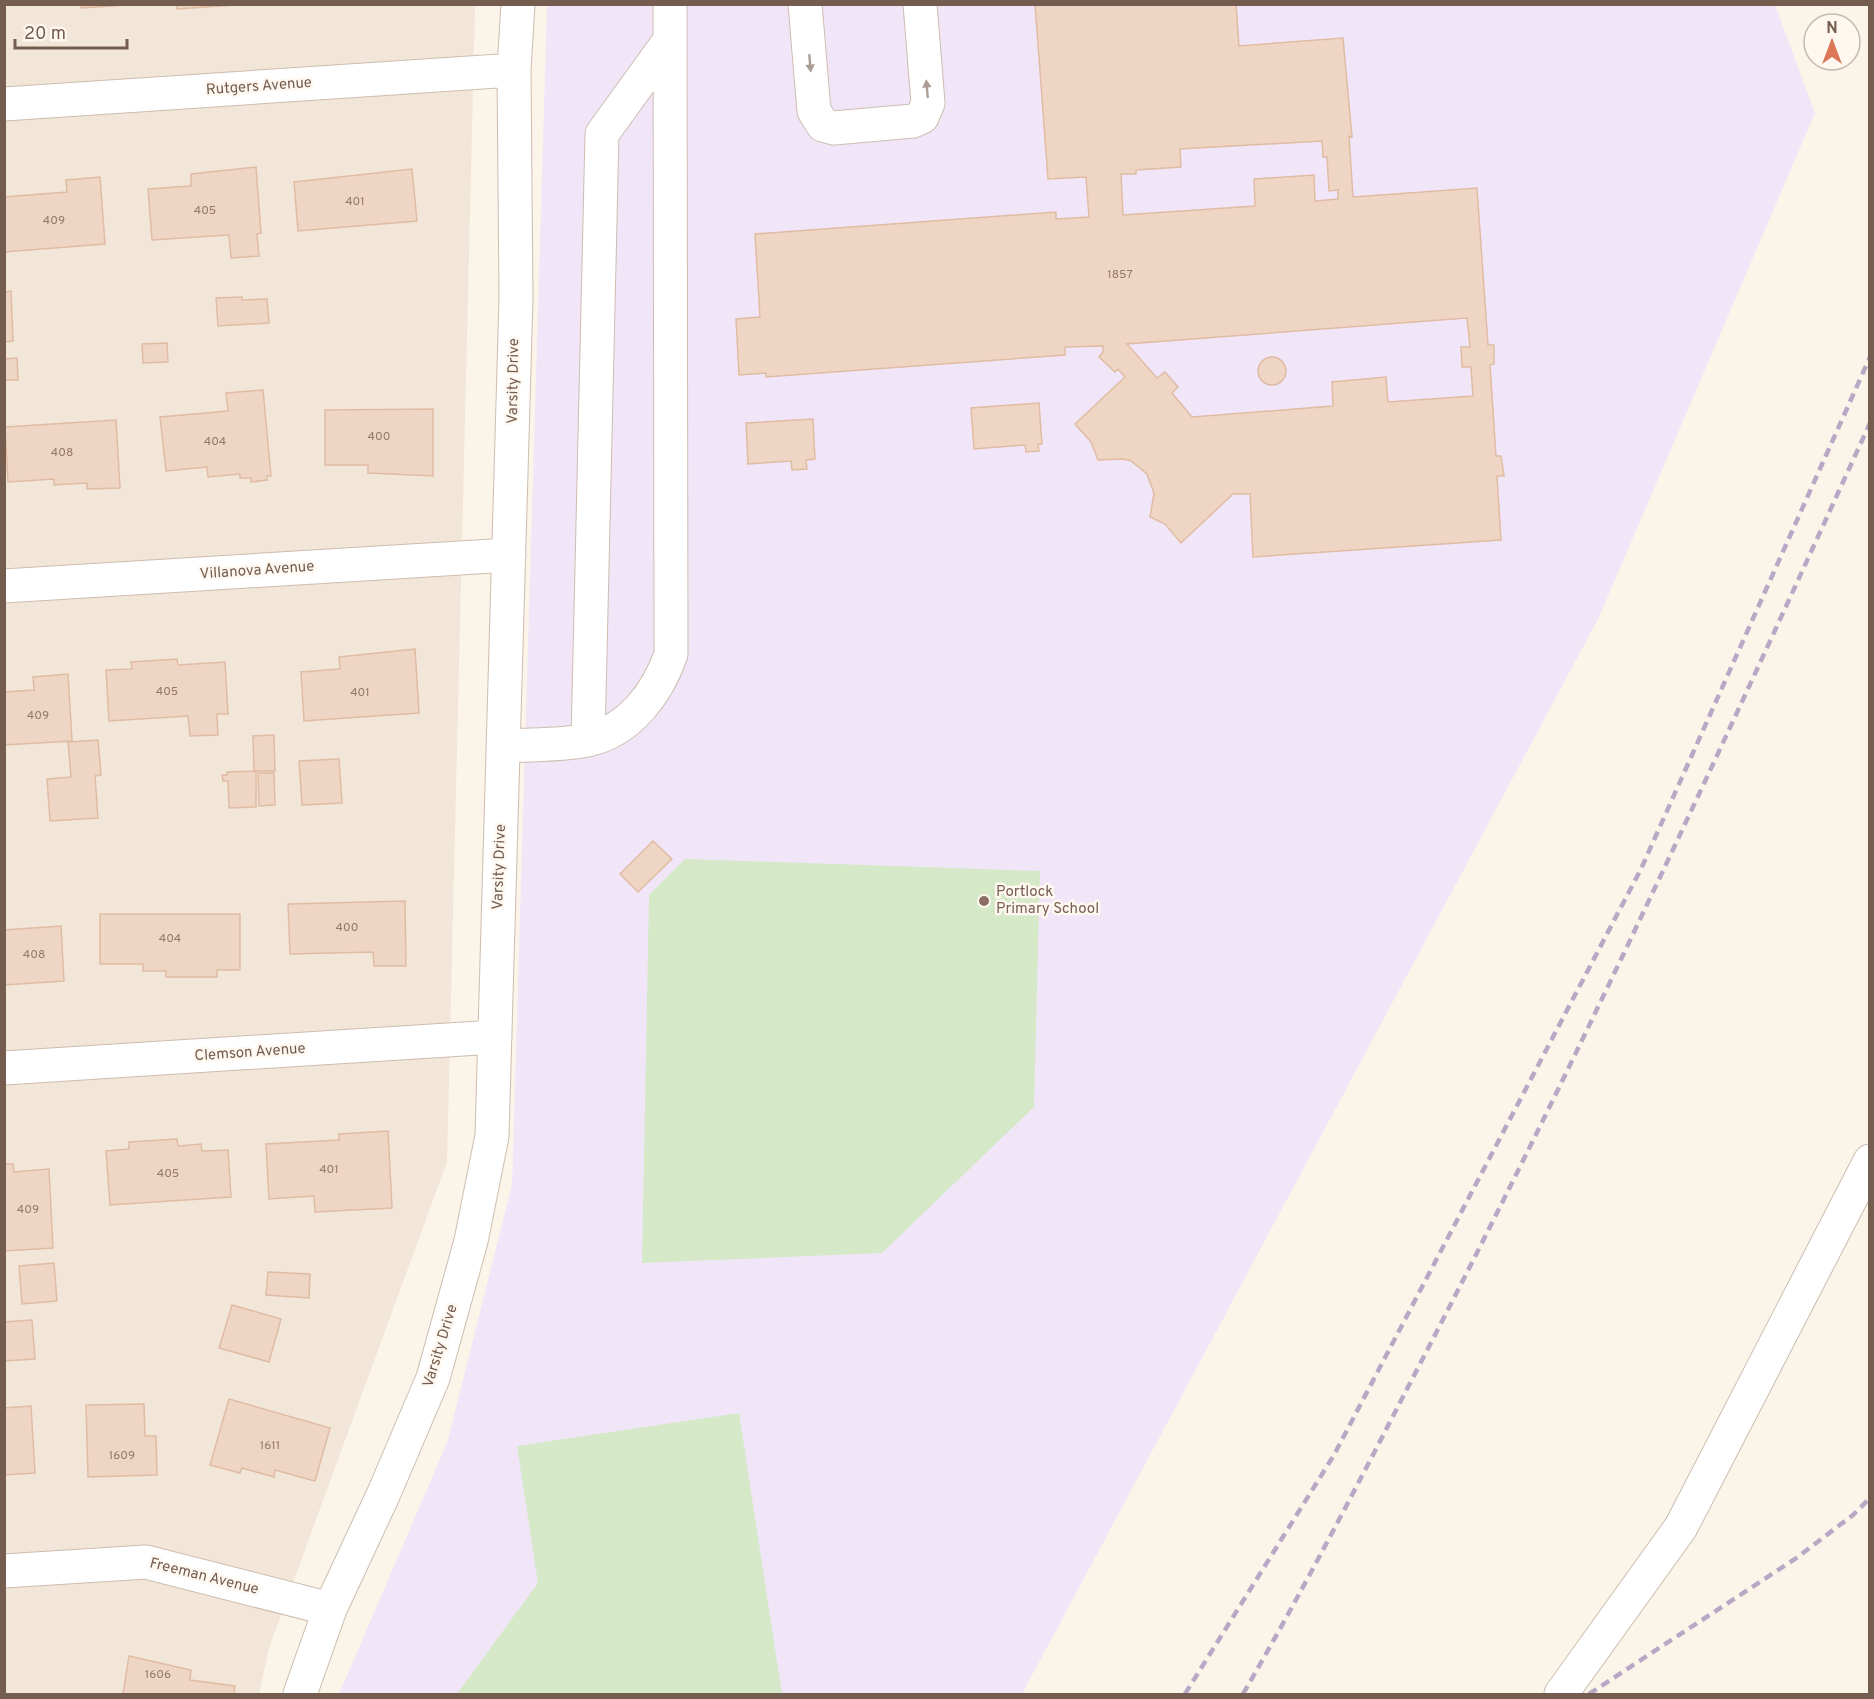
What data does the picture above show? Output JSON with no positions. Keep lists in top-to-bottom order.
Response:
{
  "streets": {
    "street": [
      "Rutgers Avenue",
      "Varsity Drive",
      "Villanova Avenue",
      "Clemson Avenue",
      "Freeman Avenue"
    ]
  },
  "crossings": [
    ["Rutgers Avenue", "Varsity Drive"],
    ["Varsity Drive", "Villanova Avenue"],
    ["Varsity Drive", "Clemson Avenue"],
    ["Varsity Drive", "Freeman Avenue"]
  ],
  "places": ["Portlock Primary School"],
  "house_numbers": [
    "401",
    "405",
    "409",
    "1857",
    "400",
    "404",
    "408",
    "405",
    "401",
    "409",
    "400",
    "404",
    "408",
    "401",
    "405",
    "409",
    "1611",
    "1609",
    "1606"
  ],
  "scale_bar": "20 m",
  "north": "top"
}
